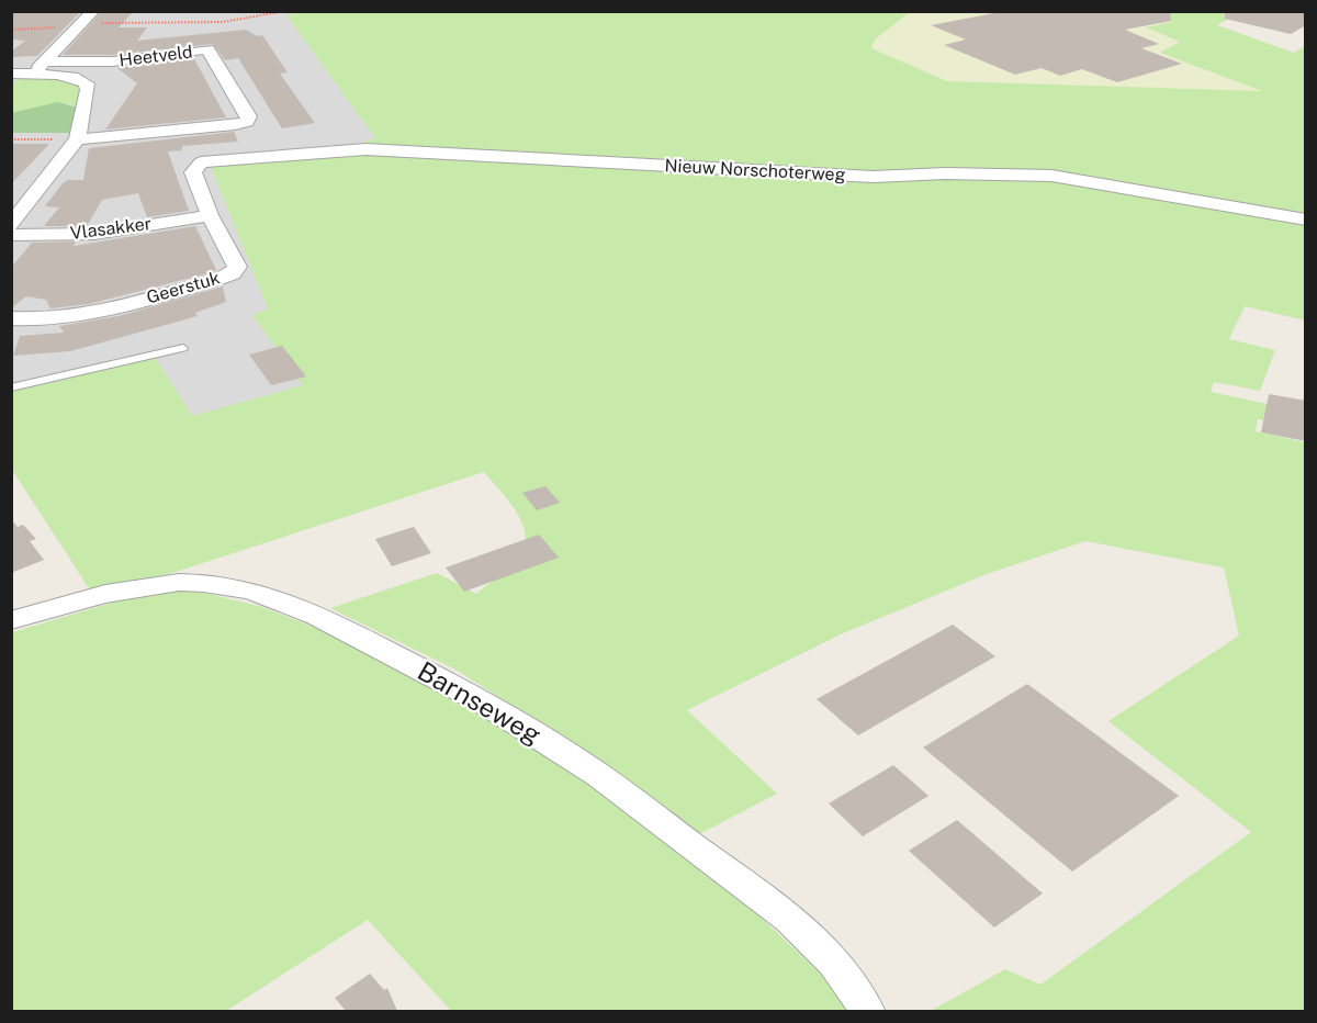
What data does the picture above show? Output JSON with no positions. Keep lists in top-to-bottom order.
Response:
{
  "streets": {
    "street": [
      "Heetveld",
      "Nieuw Norschoterweg",
      "Vlasakker",
      "Geerstuk",
      "Barnseweg"
    ]
  },
  "crossings": [
    ["Nieuw Norschoterweg", "Geerstuk"],
    ["Vlasakker", "Geerstuk"]
  ]
}
